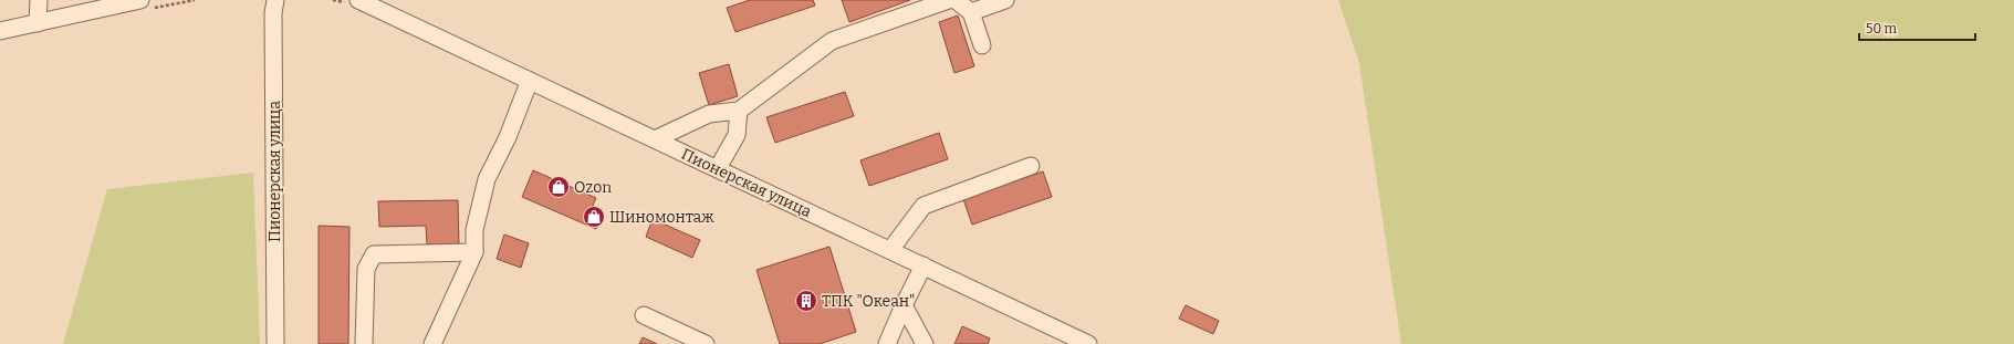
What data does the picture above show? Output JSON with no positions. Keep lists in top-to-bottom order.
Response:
{
  "streets": {
    "street": ["Пионерская улица"]
  },
  "places": {
    "shop": ["Ozon", "Шиномонтаж"],
    "building": ["ТПК \"Океан\""]
  },
  "scale_bar": "50 m"
}
